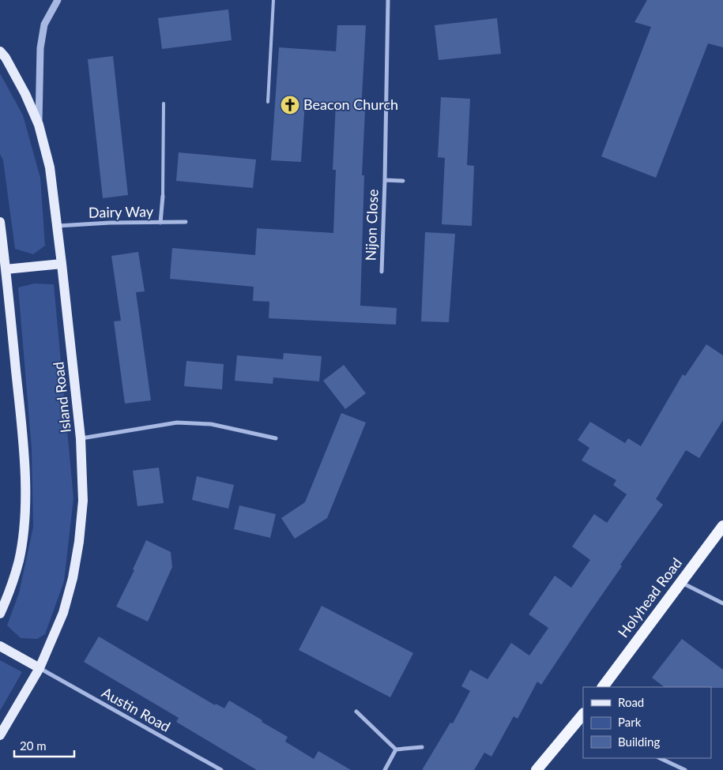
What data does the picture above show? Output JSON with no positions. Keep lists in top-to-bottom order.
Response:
{
  "streets": {
    "highway": ["Holyhead Road"],
    "main road": ["Island Road"],
    "street": ["Dairy Way", "Nijon Close", "Austin Road"]
  },
  "crossings": [
    ["Dairy Way", "Island Road"],
    ["Island Road", "Austin Road"]
  ],
  "places": {
    "church": ["Beacon Church"]
  },
  "legend": ["Road", "Park", "Building"],
  "scale_bar": "20 m"
}
